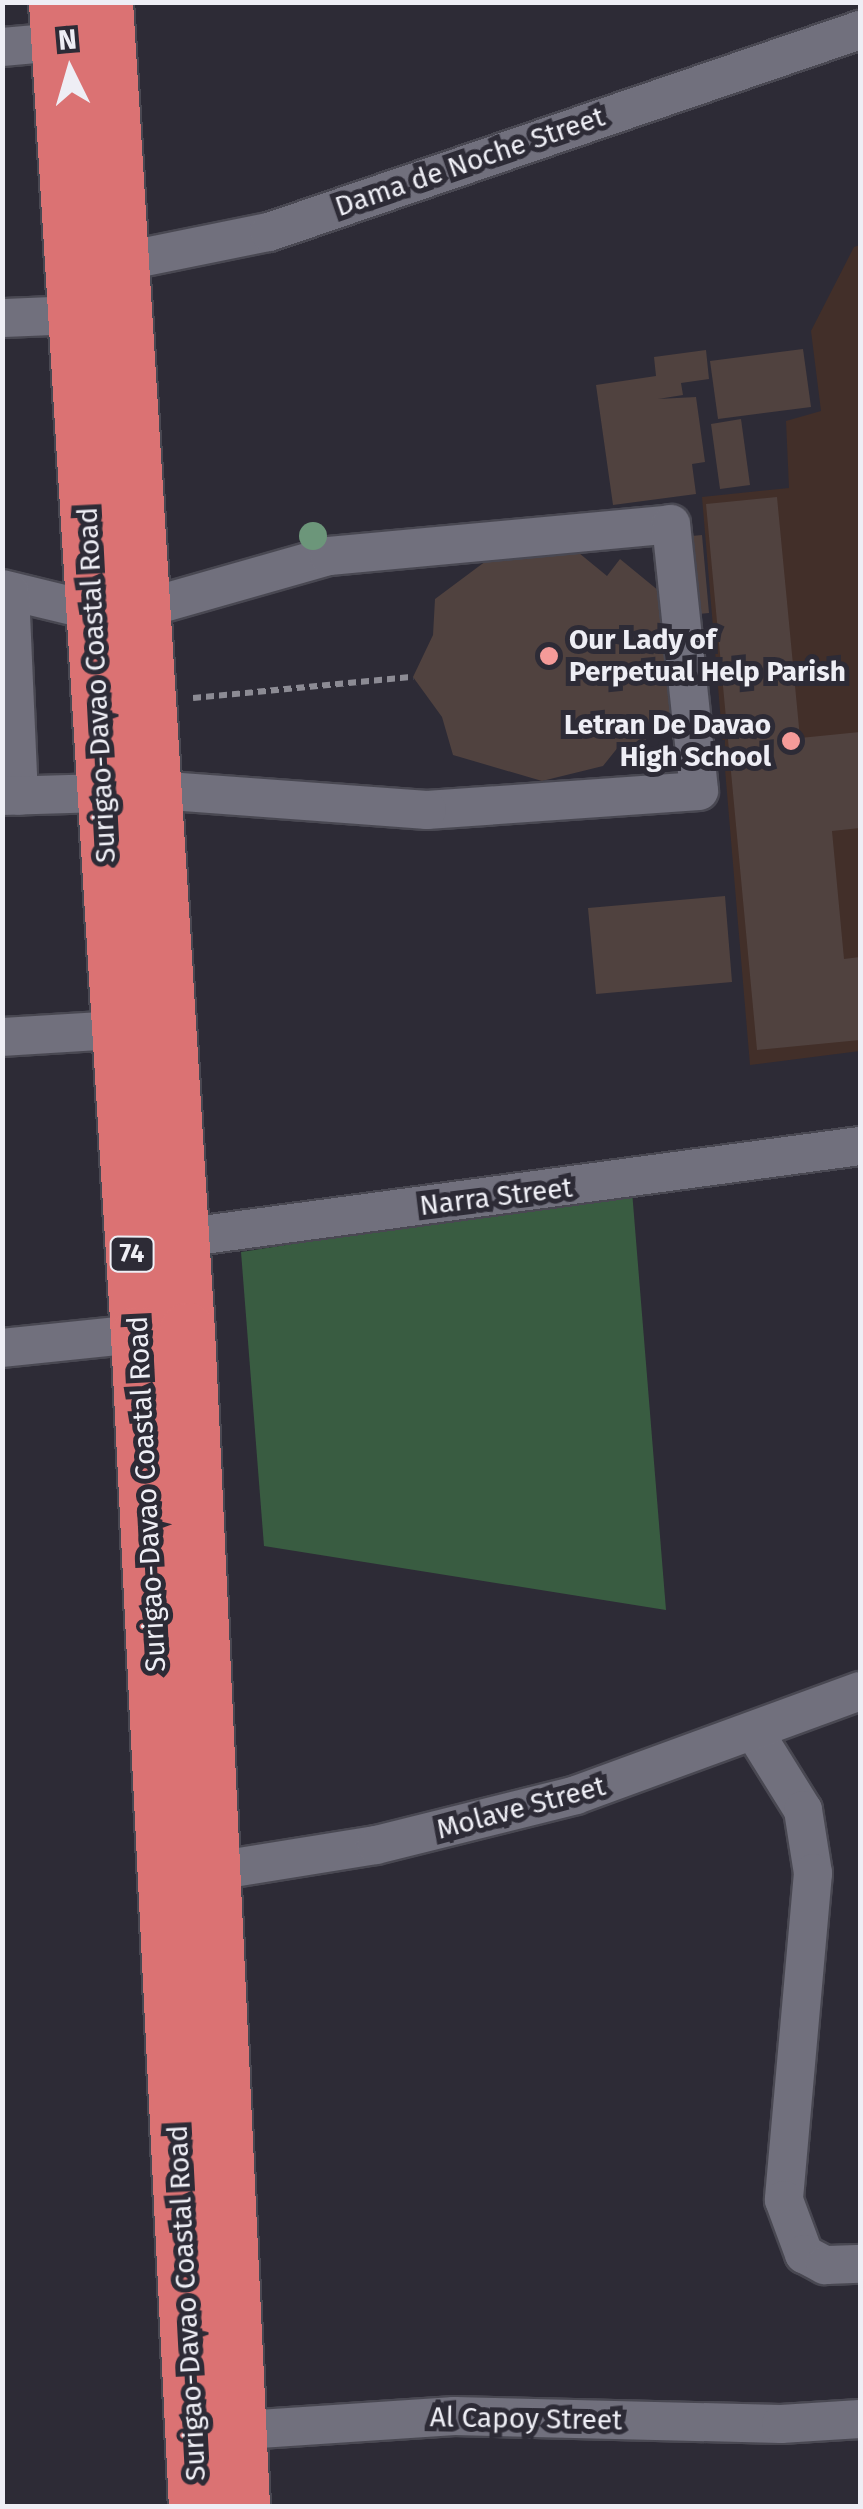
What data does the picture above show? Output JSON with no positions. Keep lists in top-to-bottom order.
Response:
{
  "streets": {
    "highway": ["Surigao-Davao Coastal Road", "74"],
    "street": [
      "Dama de Noche Street",
      "Narra Street",
      "Molave Street",
      "Al Capoy Street"
    ]
  },
  "crossings": [
    ["Dama de Noche Street", "Surigao-Davao Coastal Road"],
    ["Surigao-Davao Coastal Road", "Narra Street"],
    ["Surigao-Davao Coastal Road", "Molave Street"],
    ["Surigao-Davao Coastal Road", "Al Capoy Street"]
  ],
  "places": ["Our Lady of Perpetual Help Parish", "Letran De Davao High School"],
  "north": "top"
}
